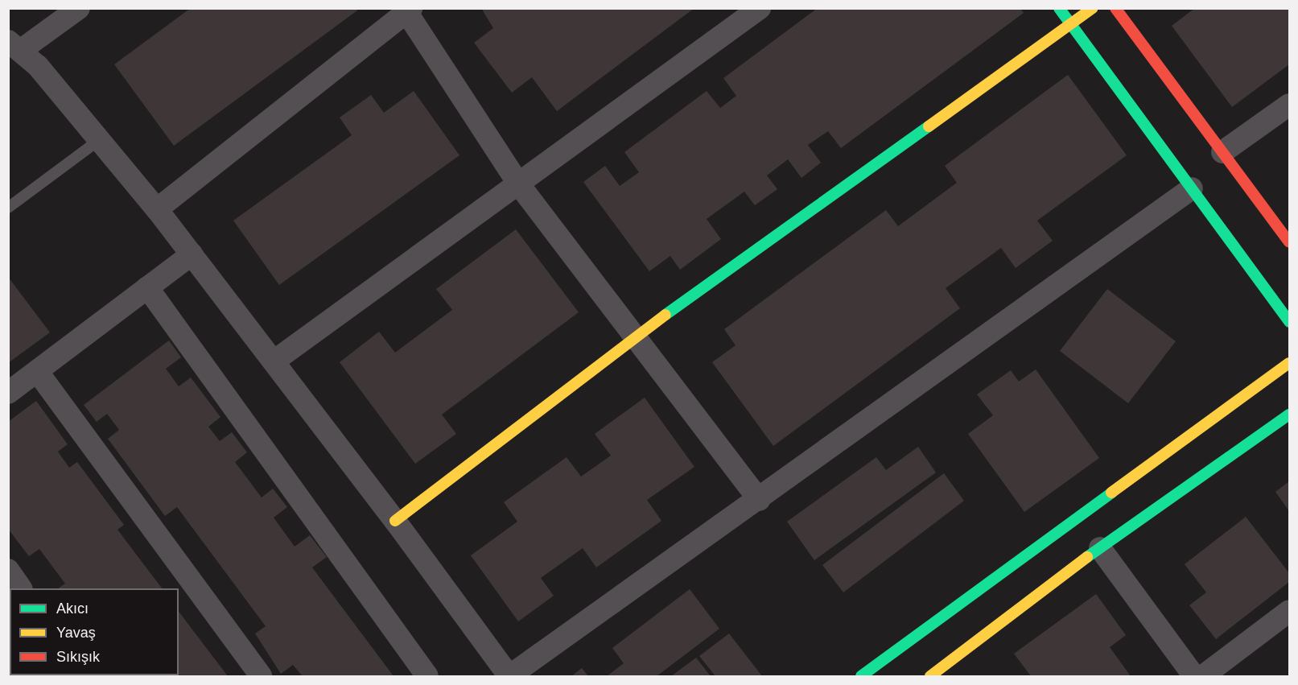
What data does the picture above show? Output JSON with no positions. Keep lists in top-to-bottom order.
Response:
{
  "legend": ["Akıcı", "Yavaş", "Sıkışık"]
}
